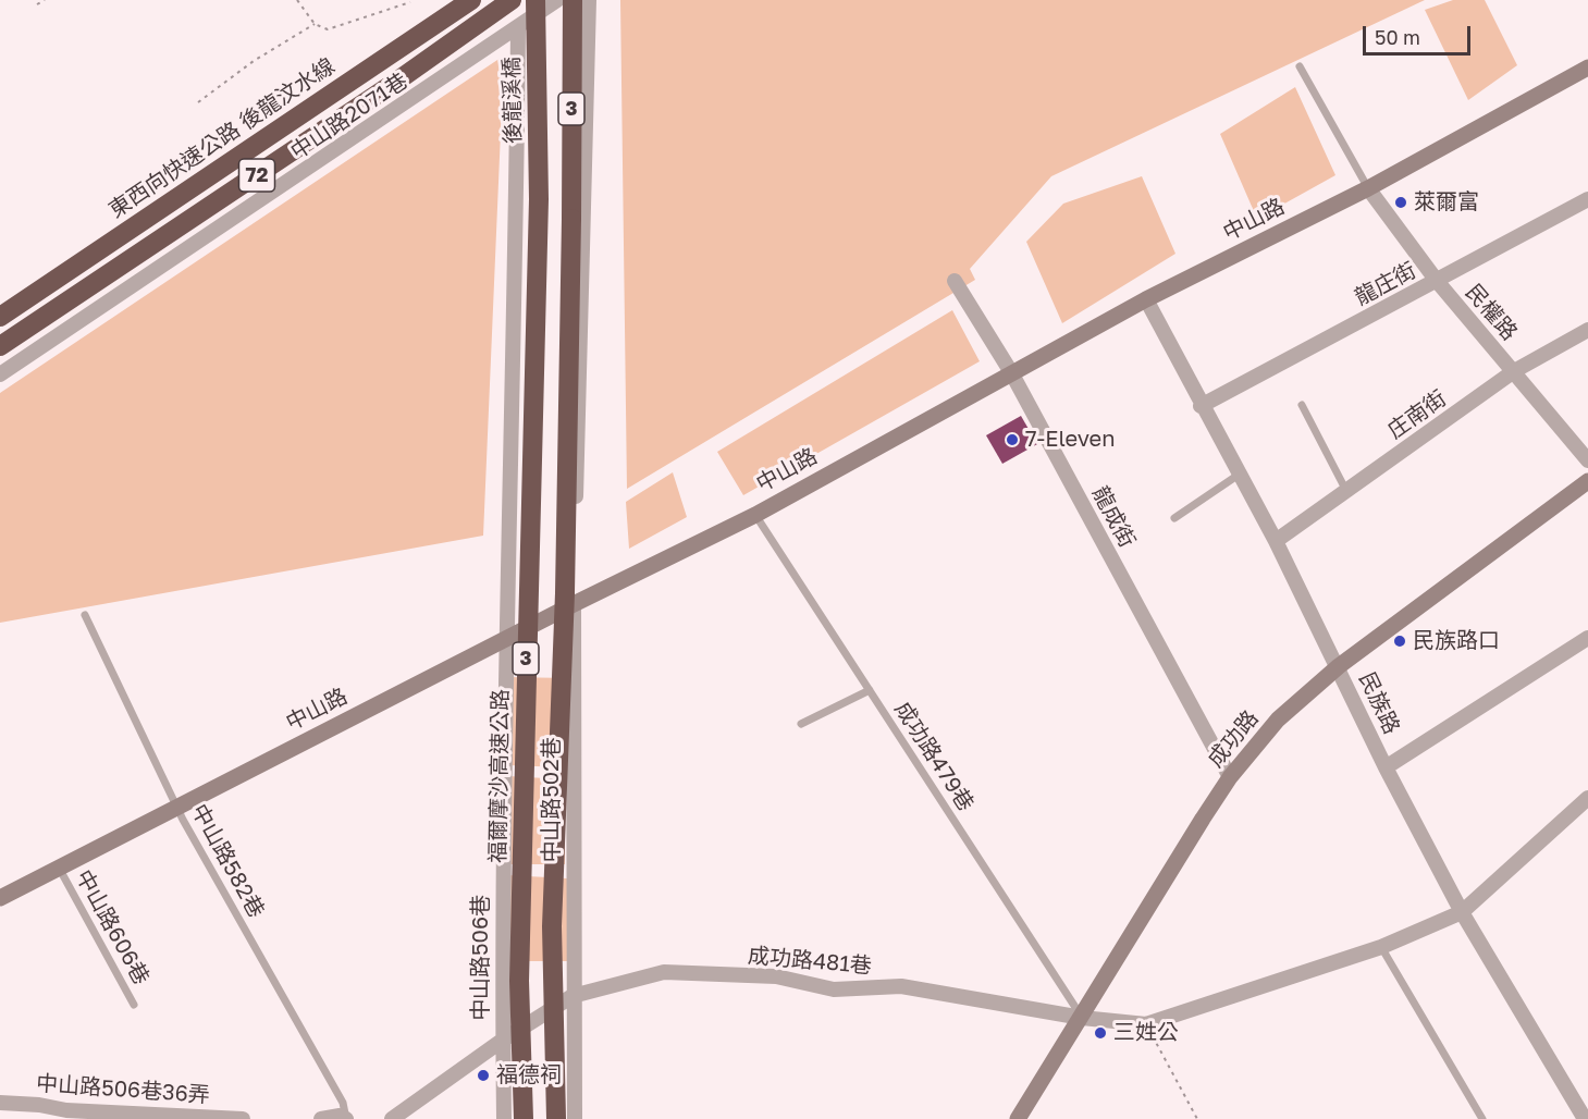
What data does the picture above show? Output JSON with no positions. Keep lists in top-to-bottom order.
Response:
{
  "streets": {
    "highway": [
      "後龍溪橋",
      "3",
      "東西向快速公路 後龍汶水線",
      "72",
      "福爾摩沙高速公路"
    ],
    "main road": ["中山路", "成功路"],
    "street": [
      "中山路2071巷",
      "龍庄街",
      "民權路",
      "庄南街",
      "龍成街",
      "民族路",
      "中山路502巷",
      "中山路506巷",
      "成功路481巷",
      "中山路506巷36弄"
    ],
    "lane": ["成功路479巷", "中山路582巷", "中山路606巷"]
  },
  "crossings": [
    ["後龍溪橋", "福爾摩沙高速公路"],
    ["中山路2071巷", "中山路506巷"],
    ["中山路", "民權路"],
    ["中山路", "龍成街"],
    ["中山路", "民族路"],
    ["中山路", "成功路479巷"],
    ["中山路", "中山路502巷"],
    ["中山路", "中山路582巷"],
    ["中山路", "中山路606巷"],
    ["中山路", "中山路506巷"],
    ["龍庄街", "民權路"],
    ["龍庄街", "民族路"],
    ["民權路", "庄南街"],
    ["庄南街", "民族路"],
    ["龍成街", "成功路"],
    ["民族路", "成功路"],
    ["成功路", "成功路479巷"],
    ["成功路", "成功路481巷"],
    ["成功路479巷", "成功路481巷"],
    ["中山路502巷", "成功路481巷"],
    ["中山路506巷", "成功路481巷"]
  ],
  "places": [
    "萊爾富",
    "7-Eleven",
    "民族路口",
    "三姓公",
    "福德祠"
  ],
  "scale_bar": "50 m"
}
